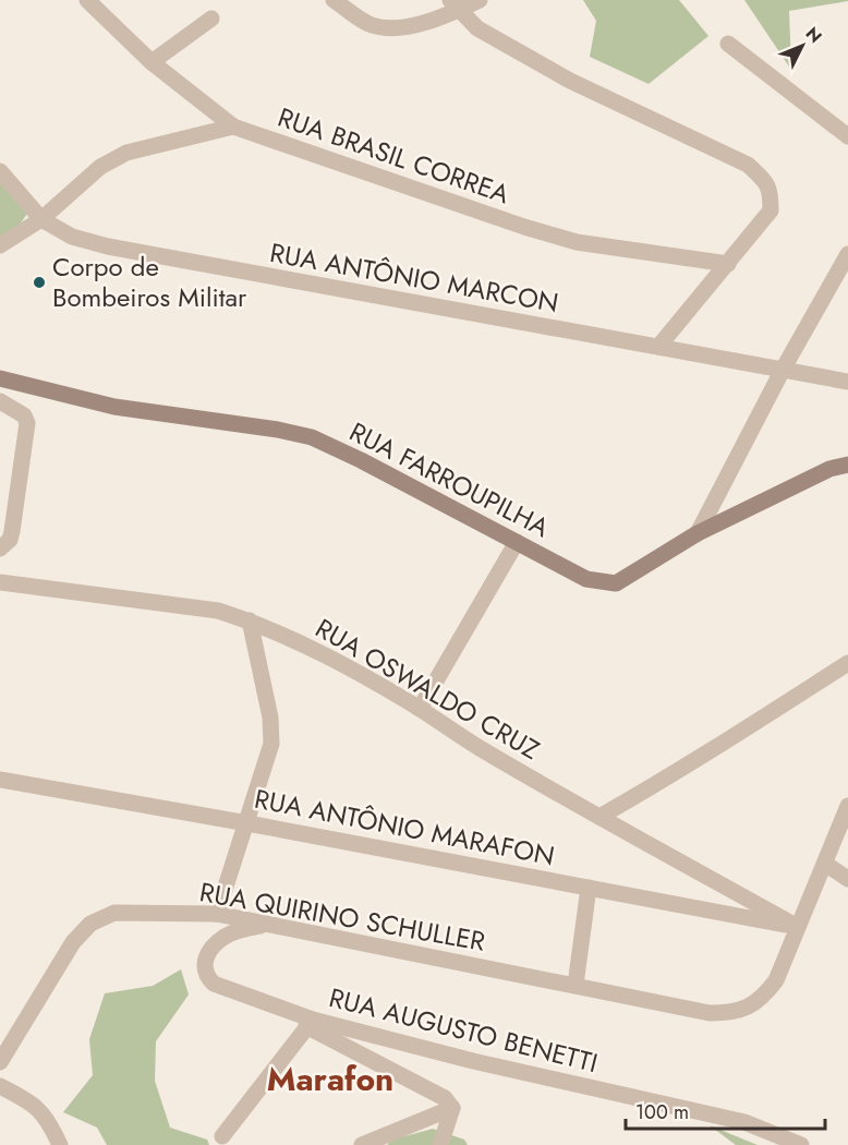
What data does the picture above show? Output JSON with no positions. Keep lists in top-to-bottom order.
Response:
{
  "streets": {
    "street": [
      "RUA BRASIL CORREA",
      "RUA ANTÔNIO MARCON",
      "RUA FARROUPILHA",
      "RUA OSWALDO CRUZ",
      "RUA ANTÔNIO MARAFON",
      "RUA QUIRINO SCHULLER",
      "RUA AUGUSTO BENETTI"
    ]
  },
  "crossings": [
    ["RUA OSWALDO CRUZ", "RUA ANTÔNIO MARAFON"],
    ["RUA OSWALDO CRUZ", "RUA QUIRINO SCHULLER"],
    ["RUA ANTÔNIO MARAFON", "RUA QUIRINO SCHULLER"],
    ["RUA QUIRINO SCHULLER", "RUA AUGUSTO BENETTI"]
  ],
  "districts": ["Marafon"],
  "places": ["Corpo de Bombeiros Militar"],
  "scale_bar": "100 m",
  "north": "top right"
}
